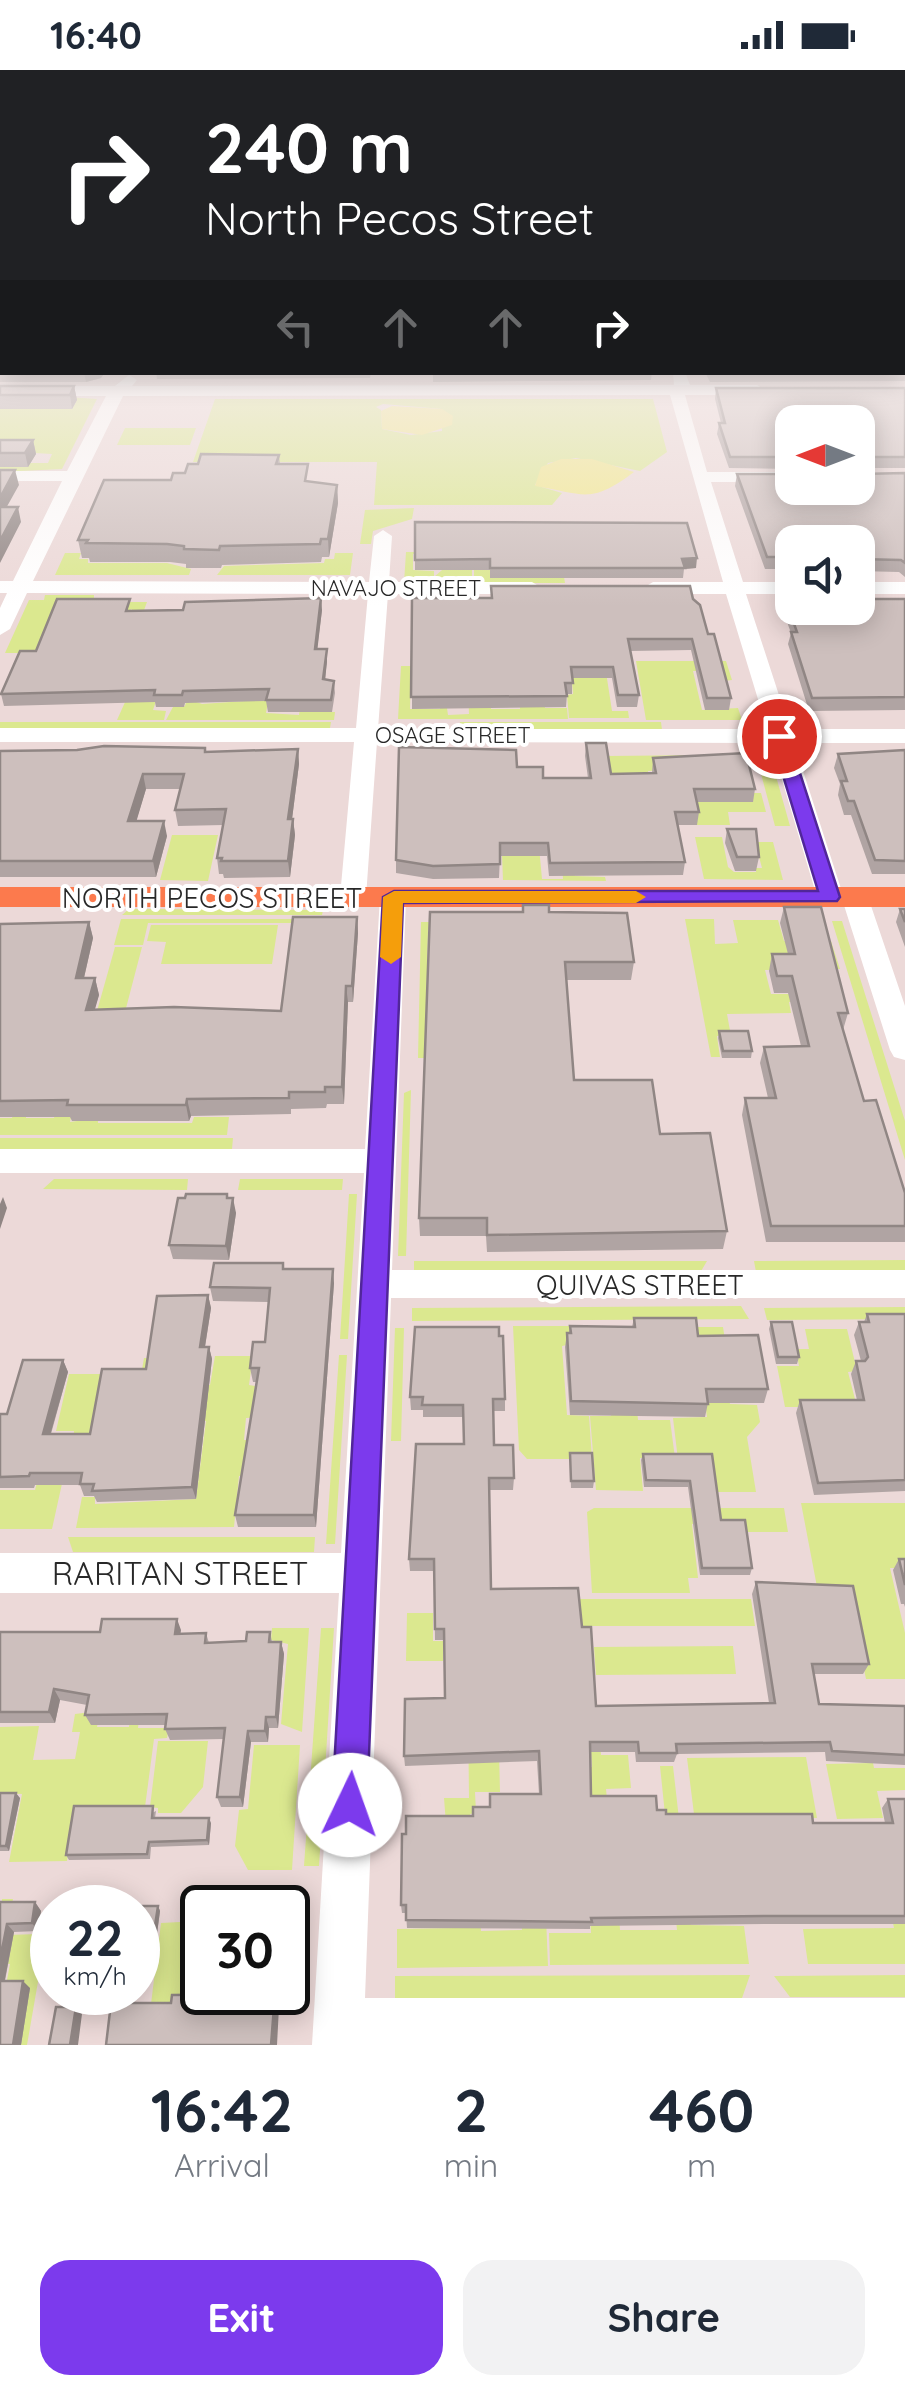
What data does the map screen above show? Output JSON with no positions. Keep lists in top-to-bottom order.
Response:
{
  "streets": {
    "main road": ["NORTH PECOS STREET"],
    "street": [
      "NAVAJO STREET",
      "OSAGE STREET",
      "QUIVAS STREET",
      "RARITAN STREET"
    ]
  },
  "north": "left",
  "page": {
    "status": "16:40",
    "turn": ["240 m", "North Pecos Street"],
    "speed": "22 km/h",
    "limit": "30",
    "eta": [
      "16:42",
      "Arrival",
      "2",
      "min",
      "460",
      "m"
    ],
    "buttons": ["Exit", "Share"]
  }
}
